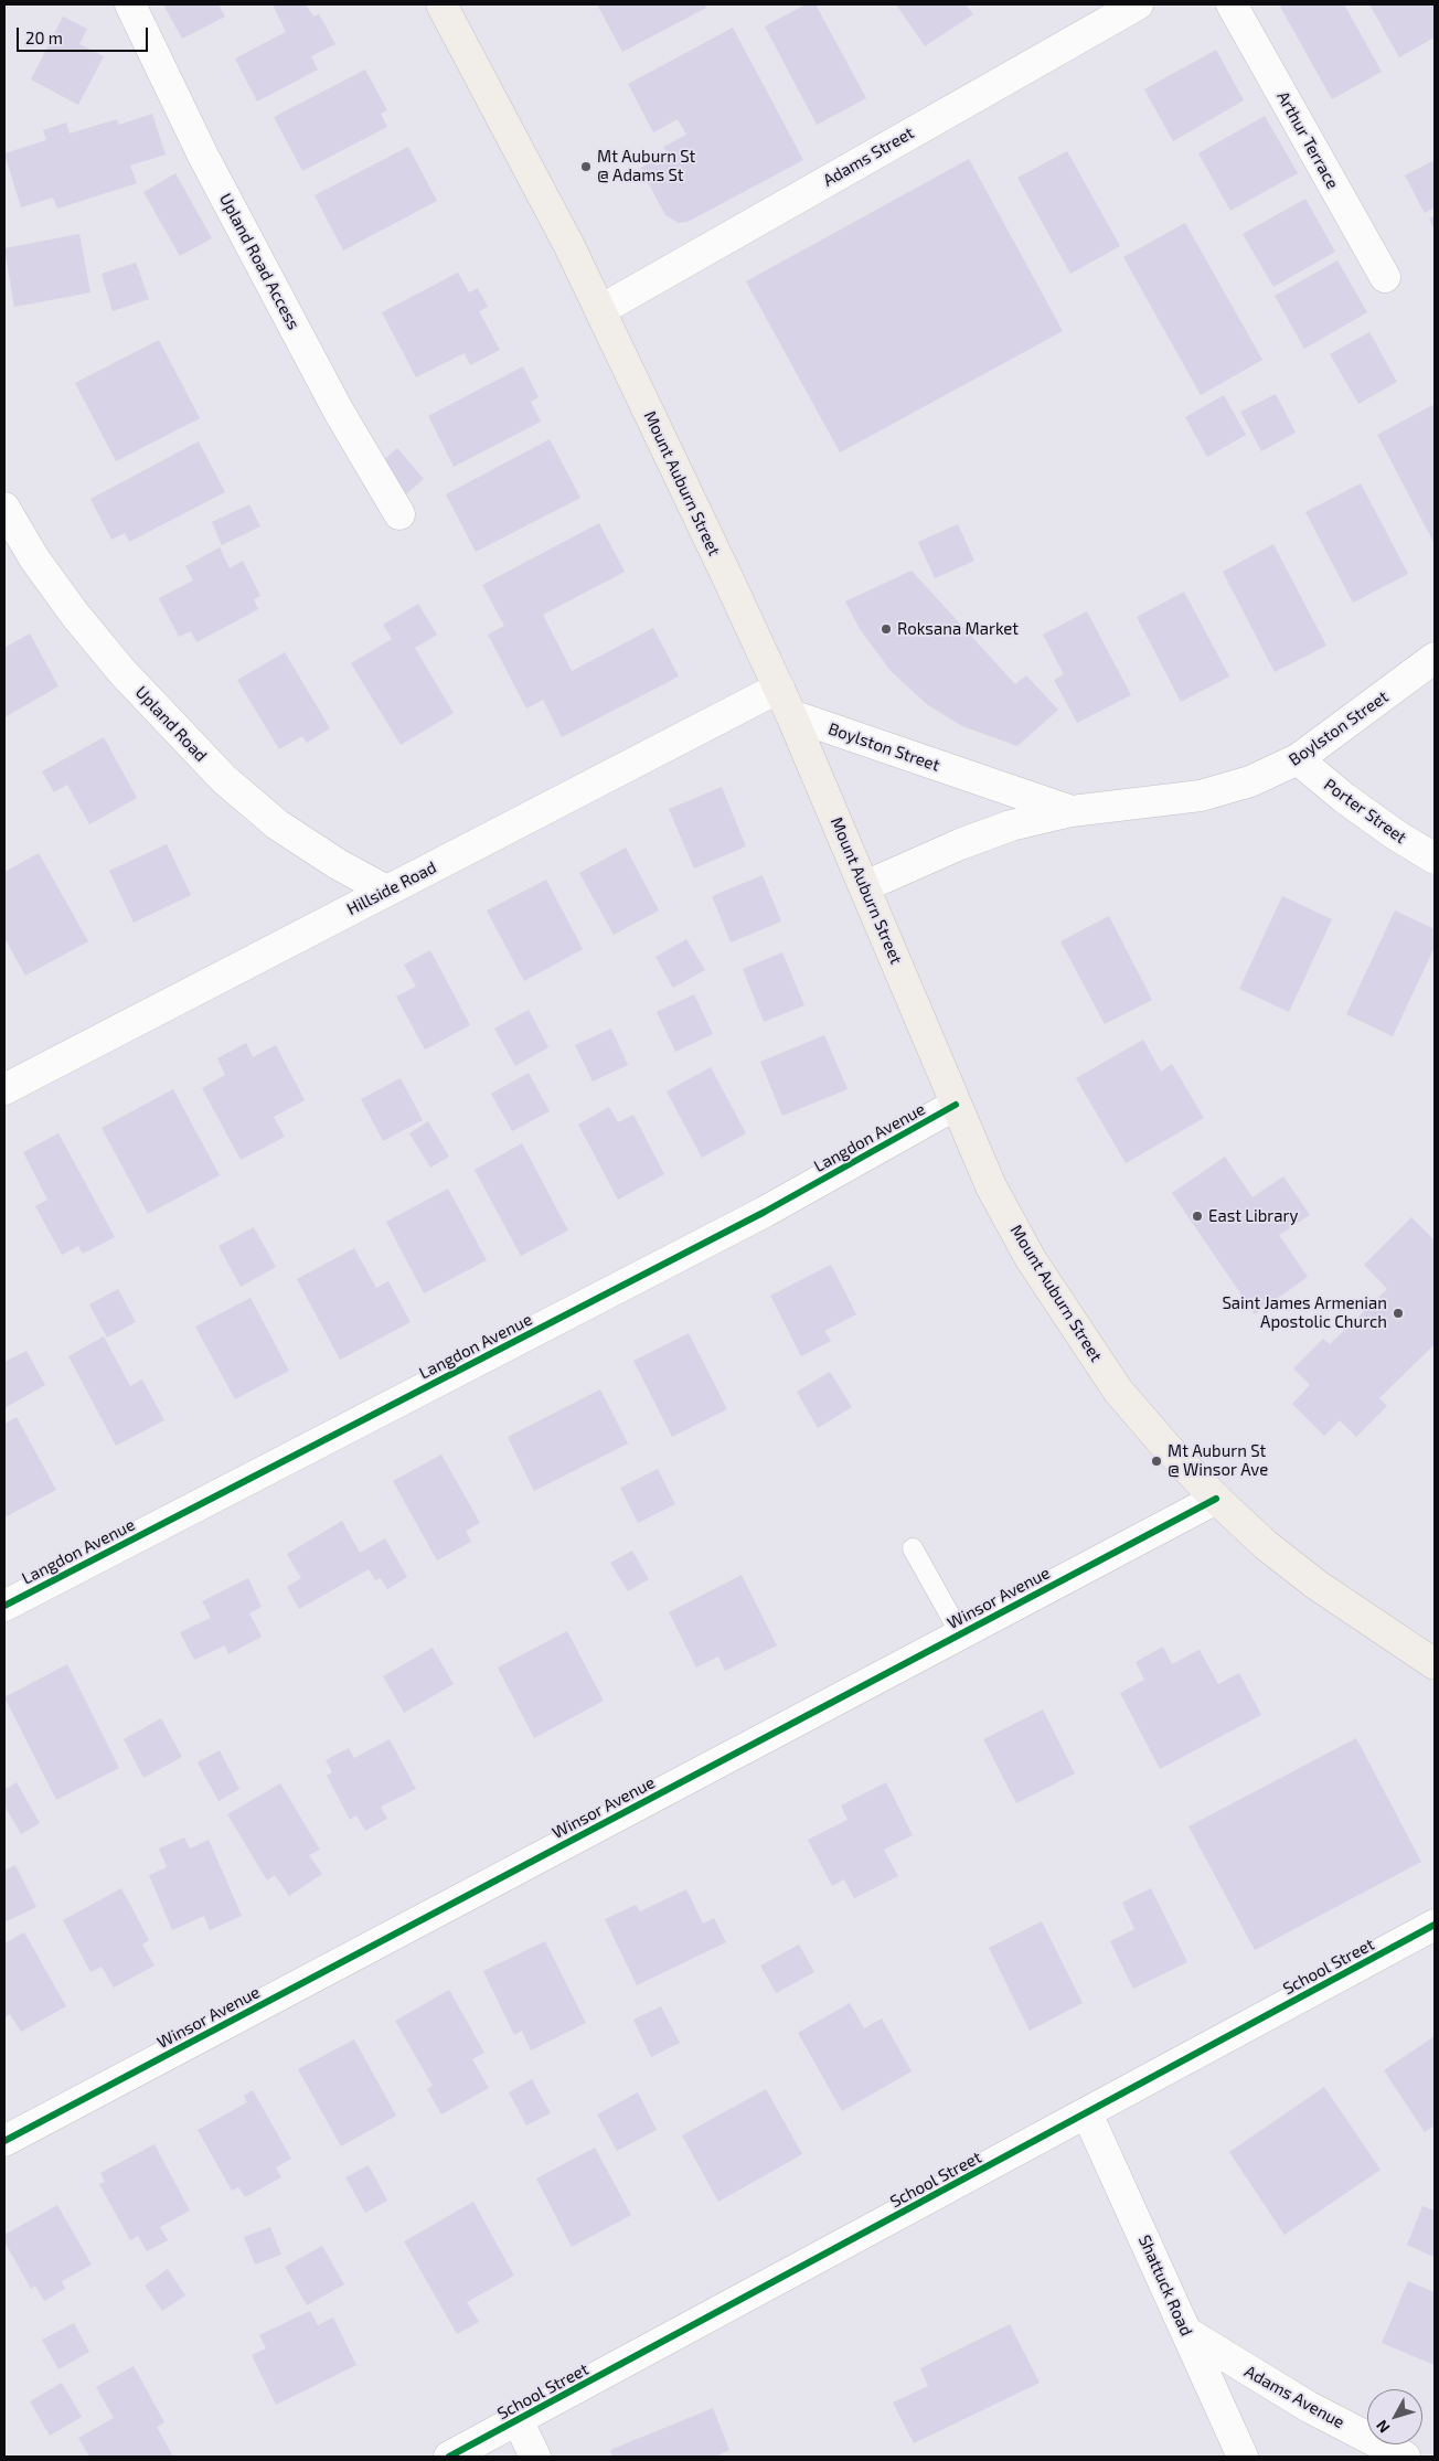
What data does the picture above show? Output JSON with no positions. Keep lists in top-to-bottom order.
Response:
{
  "streets": {
    "main road": ["Mount Auburn Street"],
    "street": [
      "Arthur Terrace",
      "Adams Street",
      "Upland Road Access",
      "Upland Road",
      "Boylston Street",
      "Porter Street",
      "Hillside Road",
      "Langdon Avenue",
      "Winsor Avenue",
      "School Street",
      "Shattuck Road",
      "Adams Avenue"
    ]
  },
  "crossings": [
    ["Adams Street", "Mount Auburn Street"],
    ["Mount Auburn Street", "Boylston Street"],
    ["Mount Auburn Street", "Hillside Road"],
    ["Mount Auburn Street", "Langdon Avenue"],
    ["Mount Auburn Street", "Winsor Avenue"],
    ["Upland Road", "Hillside Road"],
    ["Boylston Street", "Porter Street"],
    ["School Street", "Shattuck Road"],
    ["Shattuck Road", "Adams Avenue"]
  ],
  "places": [
    "Mt Auburn St @ Adams St",
    "Roksana Market",
    "East Library",
    "Saint James Armenian Apostolic Church",
    "Mt Auburn St @ Winsor Ave"
  ],
  "scale_bar": "20 m",
  "north": "bottom left"
}
